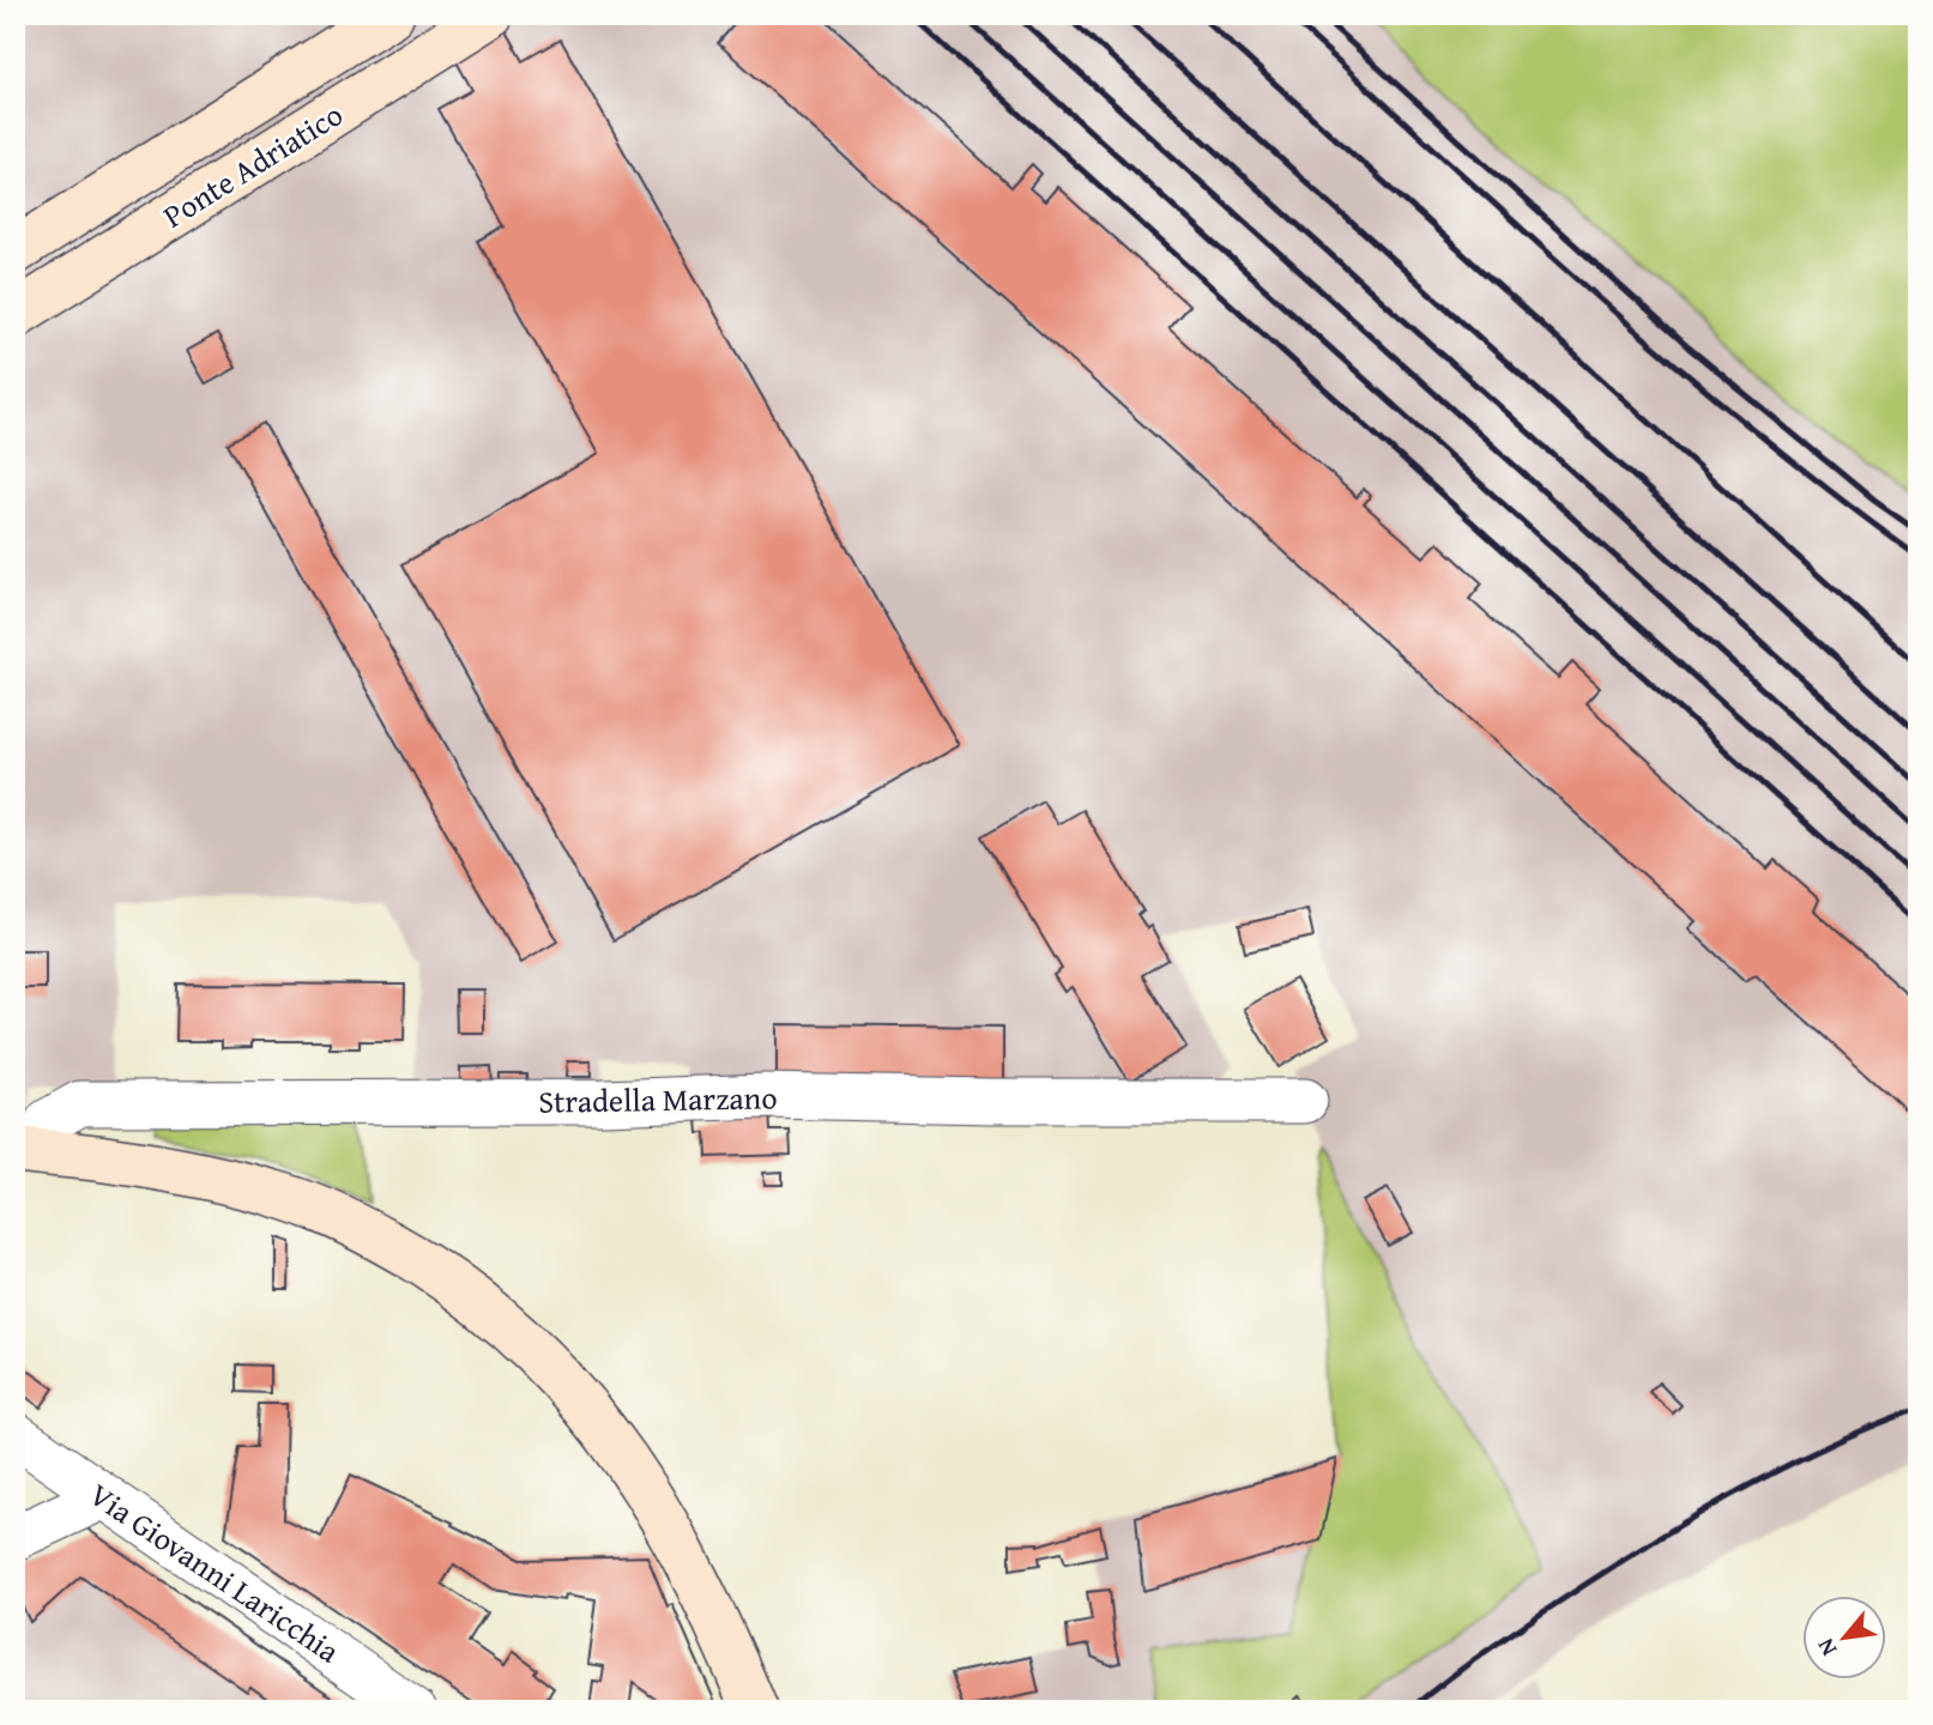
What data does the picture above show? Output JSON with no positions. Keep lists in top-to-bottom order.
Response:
{
  "streets": {
    "main road": ["Ponte Adriatico"],
    "street": ["Stradella Marzano", "Via Giovanni Laricchia"]
  },
  "north": "bottom left"
}
